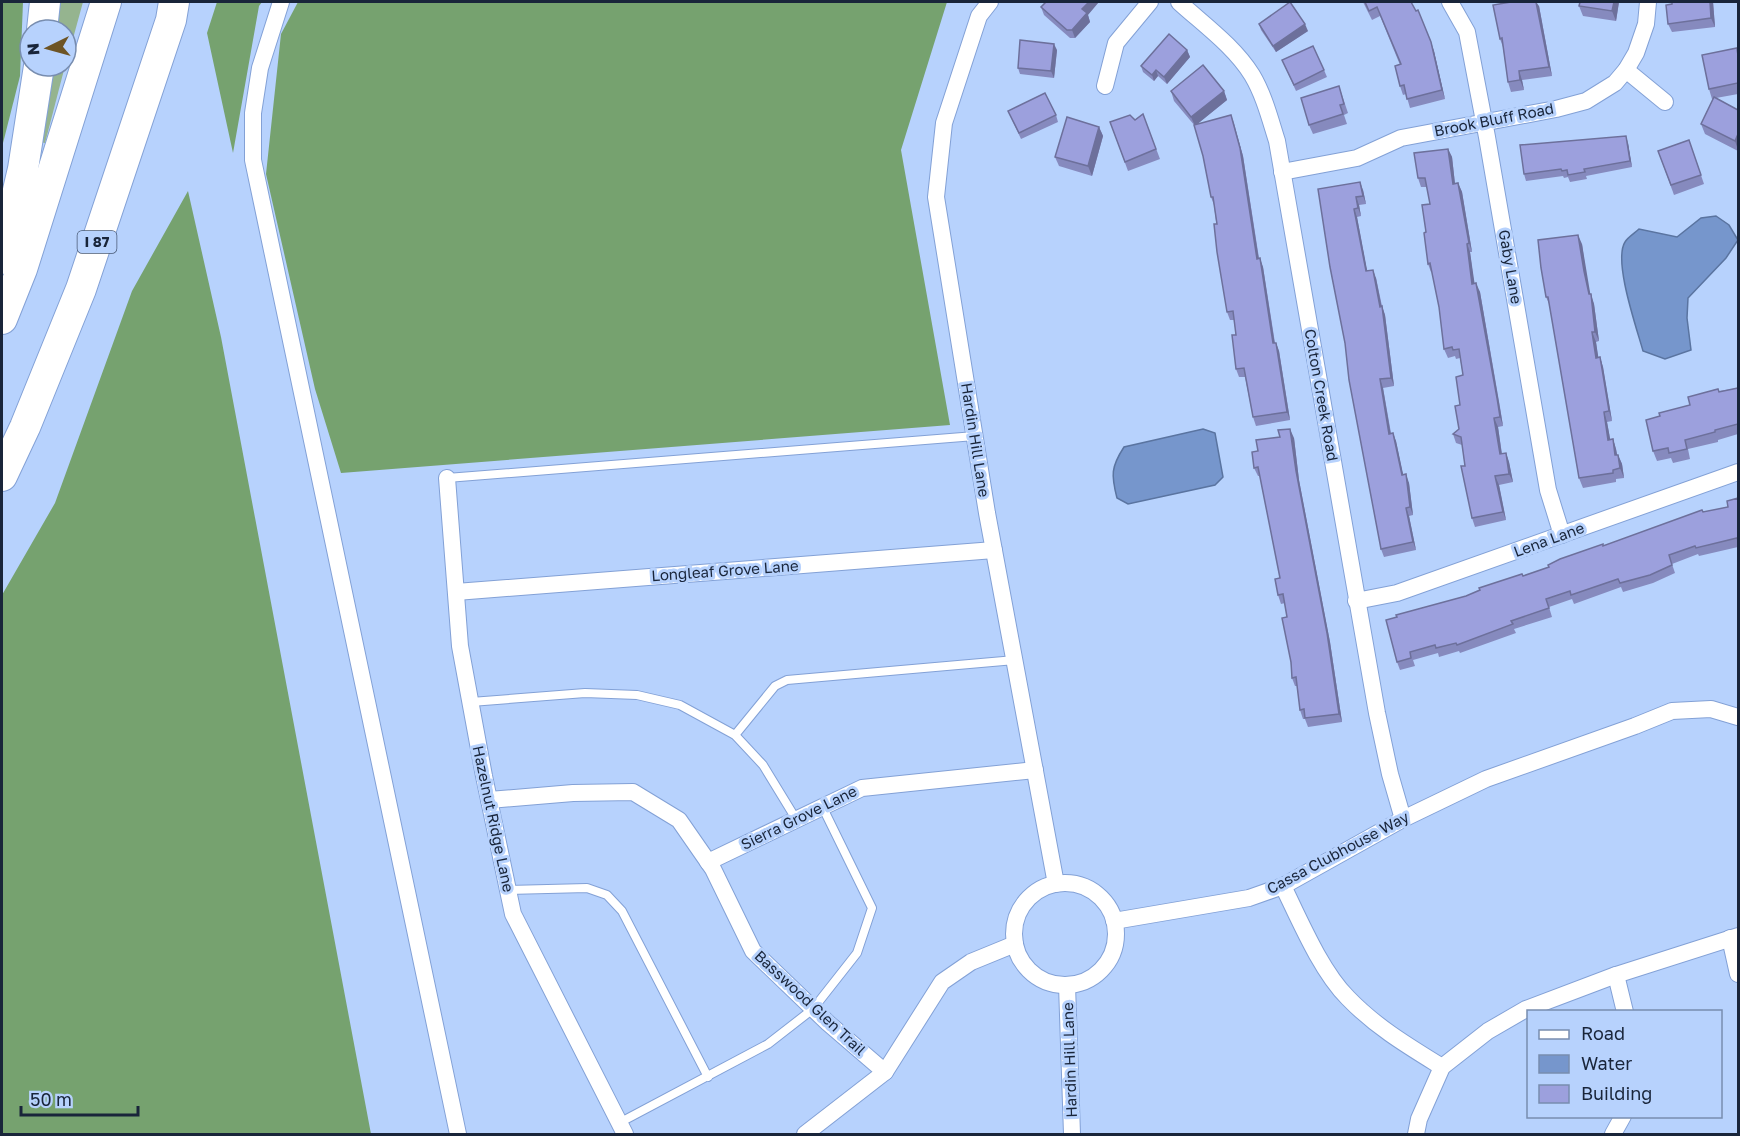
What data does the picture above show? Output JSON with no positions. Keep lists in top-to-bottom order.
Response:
{
  "streets": {
    "highway": ["I 87"],
    "street": [
      "Brook Bluff Road",
      "Gaby Lane",
      "Colton Creek Road",
      "Hardin Hill Lane",
      "Lena Lane",
      "Longleaf Grove Lane",
      "Sierra Grove Lane",
      "Hazelnut Ridge Lane",
      "Cassa Clubhouse Way",
      "Basswood Glen Trail"
    ]
  },
  "crossings": [
    ["Brook Bluff Road", "Gaby Lane"],
    ["Brook Bluff Road", "Colton Creek Road"],
    ["Gaby Lane", "Lena Lane"],
    ["Colton Creek Road", "Lena Lane"],
    ["Colton Creek Road", "Cassa Clubhouse Way"],
    ["Hardin Hill Lane", "Longleaf Grove Lane"],
    ["Hardin Hill Lane", "Sierra Grove Lane"],
    ["Hardin Hill Lane", "Cassa Clubhouse Way"],
    ["Longleaf Grove Lane", "Hazelnut Ridge Lane"],
    ["Sierra Grove Lane", "Basswood Glen Trail"],
    ["Hazelnut Ridge Lane", "Basswood Glen Trail"]
  ],
  "legend": ["Road", "Water", "Building"],
  "scale_bar": "50 m",
  "north": "left"
}
